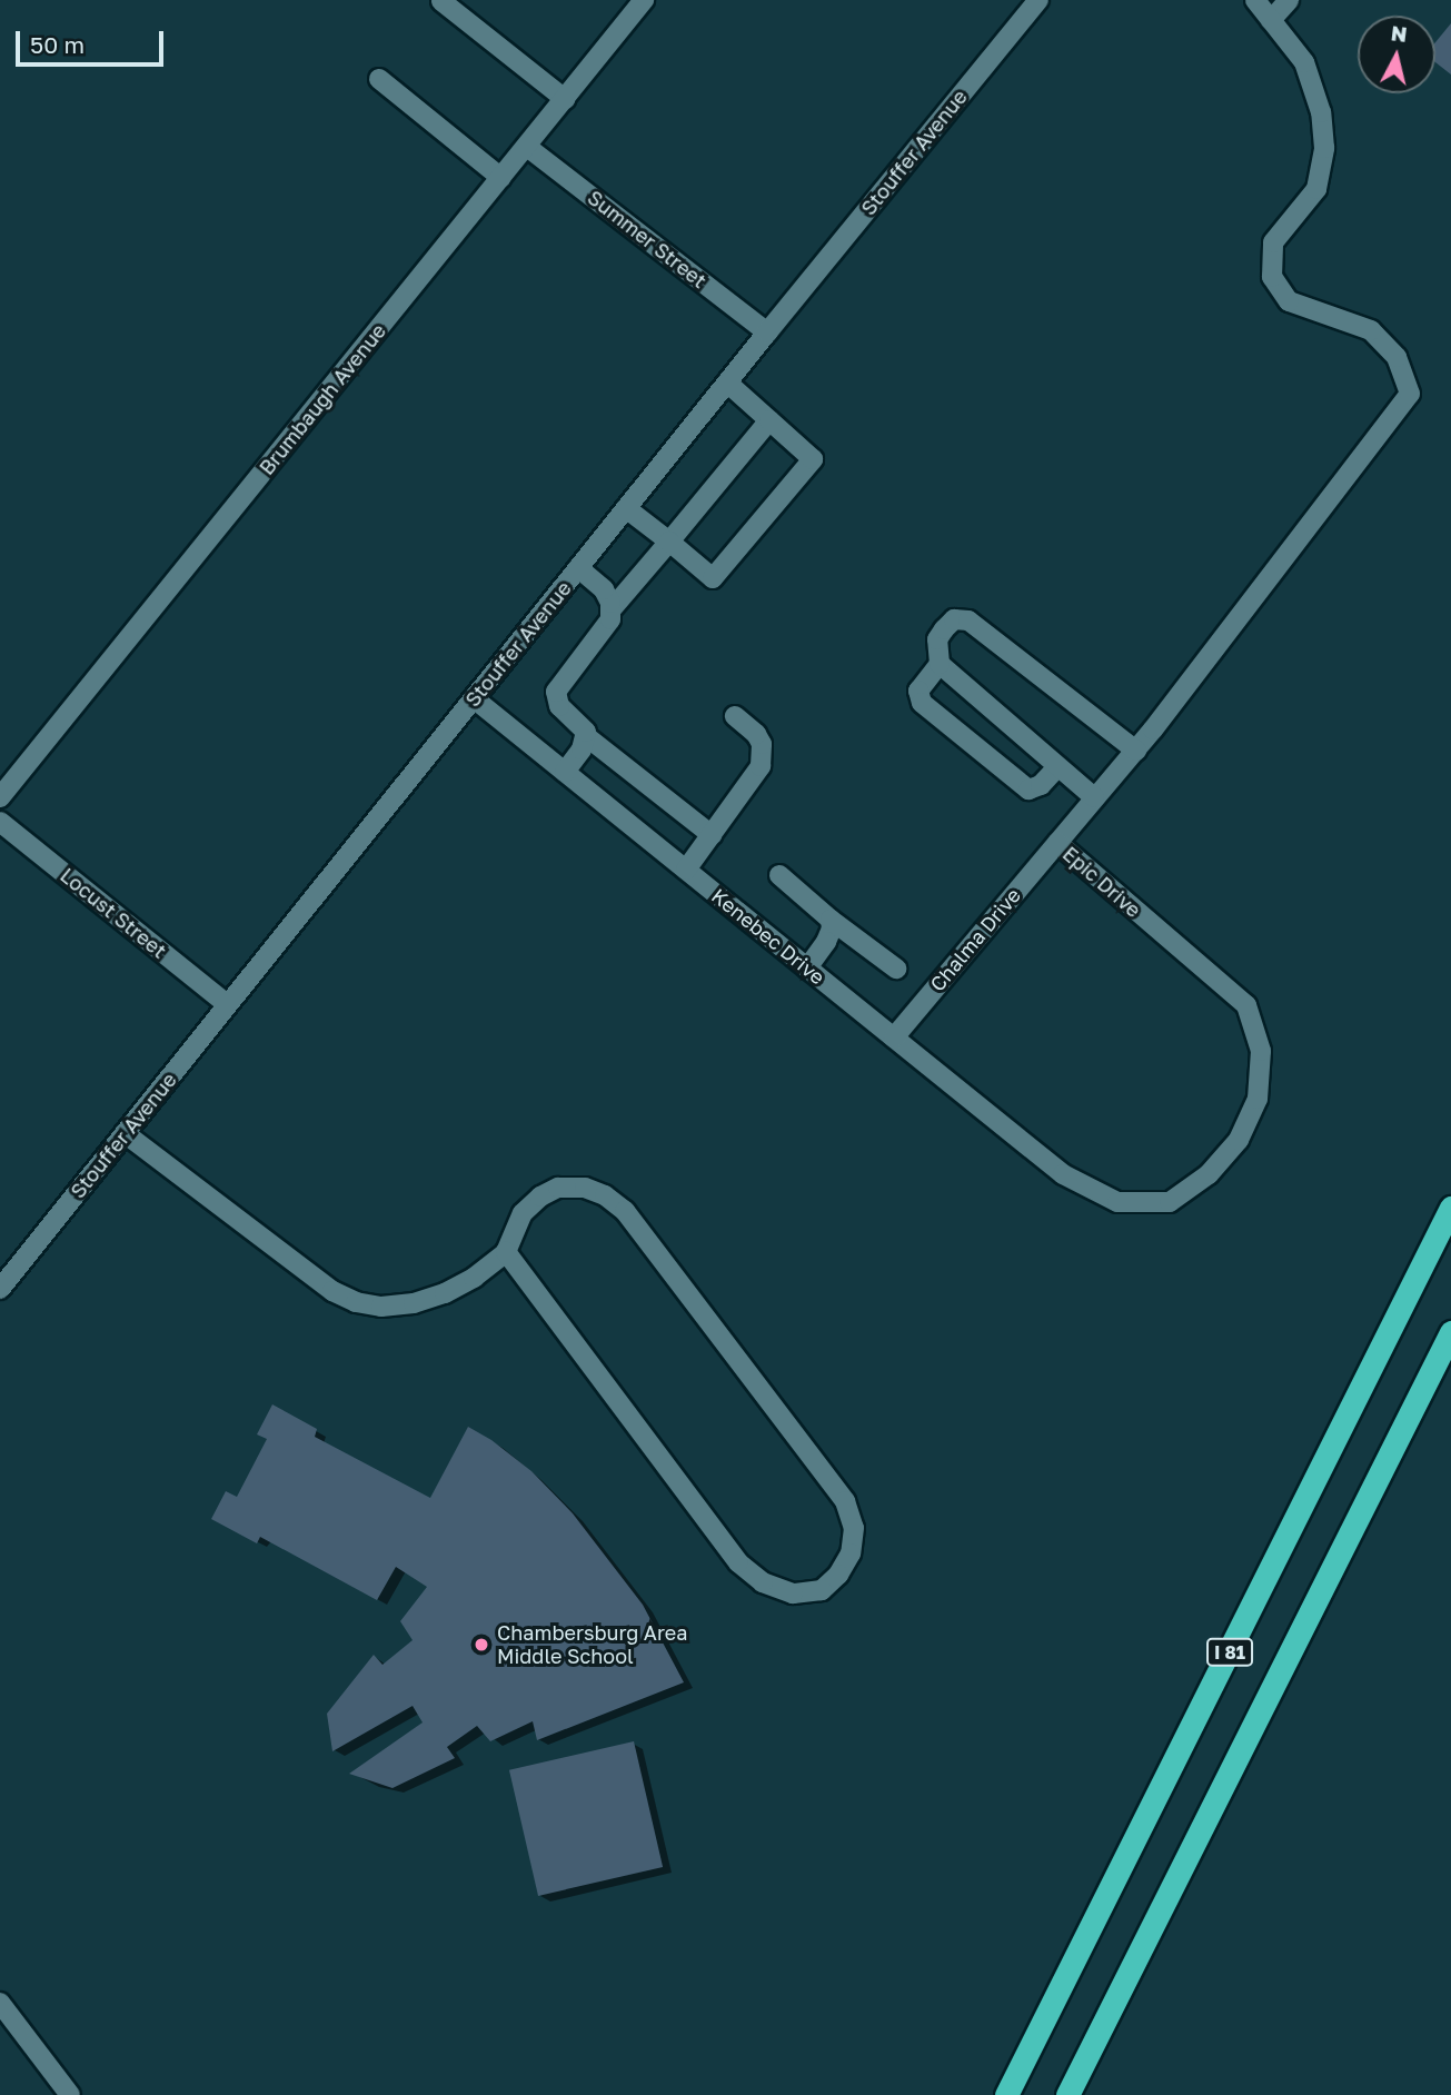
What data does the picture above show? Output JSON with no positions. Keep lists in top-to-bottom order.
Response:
{
  "streets": {
    "highway": ["I 81"],
    "street": [
      "Stouffer Avenue",
      "Summer Street",
      "Brumbaugh Avenue",
      "Epic Drive",
      "Locust Street",
      "Kenebec Drive",
      "Chalma Drive"
    ]
  },
  "crossings": [
    ["Stouffer Avenue", "Summer Street"],
    ["Stouffer Avenue", "Locust Street"],
    ["Stouffer Avenue", "Kenebec Drive"],
    ["Summer Street", "Brumbaugh Avenue"],
    ["Epic Drive", "Kenebec Drive"],
    ["Epic Drive", "Chalma Drive"],
    ["Kenebec Drive", "Chalma Drive"]
  ],
  "places": ["Chambersburg Area Middle School"],
  "scale_bar": "50 m",
  "north": "top"
}
